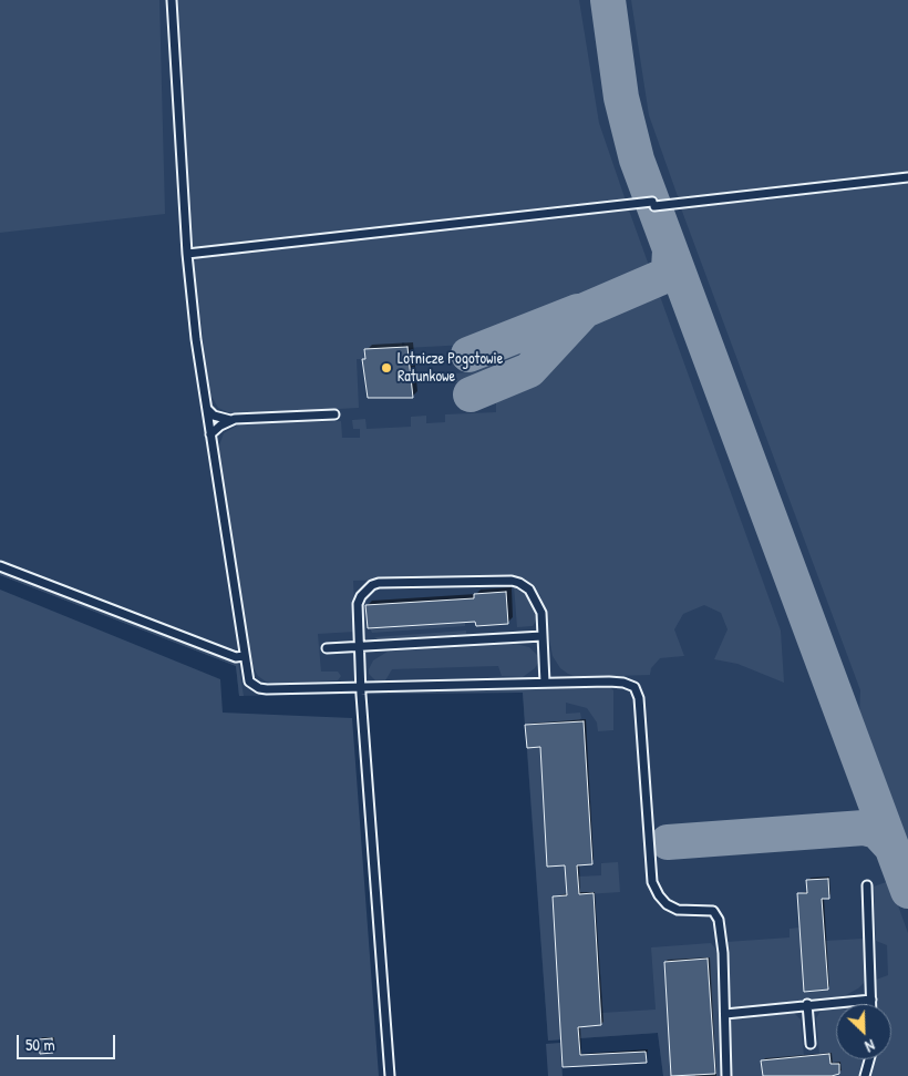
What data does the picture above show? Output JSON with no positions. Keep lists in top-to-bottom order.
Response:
{
  "places": ["Lotnicze Pogotowie Ratunkowe"],
  "scale_bar": "50 m",
  "north": "bottom right"
}
